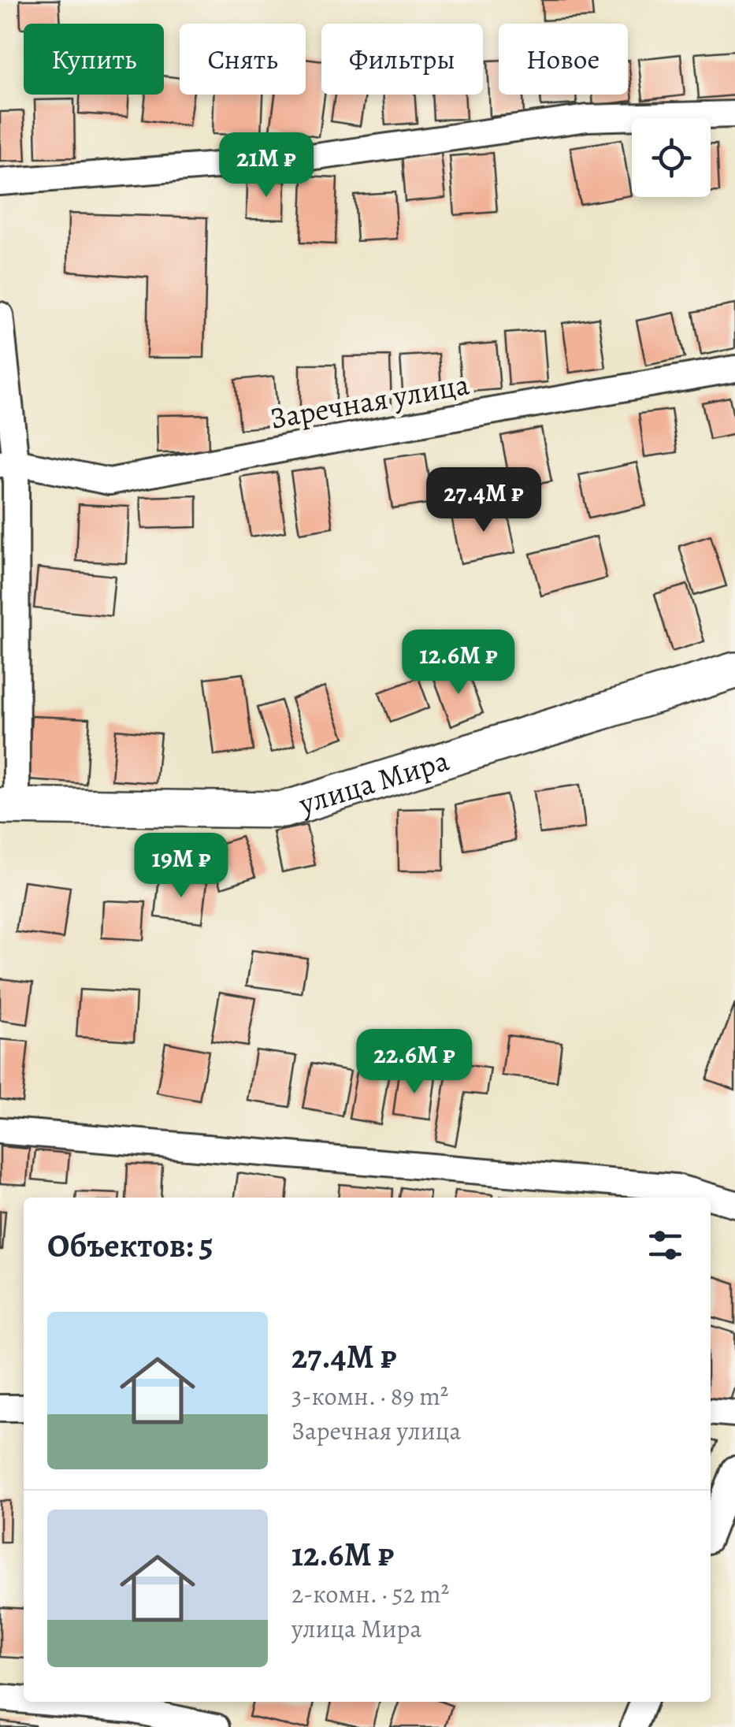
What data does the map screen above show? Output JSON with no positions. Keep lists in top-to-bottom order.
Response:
{
  "streets": {
    "main road": ["улица Мира"],
    "street": ["Заречная улица"]
  },
  "page": {
    "chip": [
      "Купить",
      "Снять",
      "Фильтры",
      "Новое"
    ],
    "price": [
      "21M ₽",
      "27.4M ₽",
      "12.6M ₽",
      "19M ₽",
      "22.6M ₽"
    ],
    "heading": "Объектов: 5",
    "list": [
      {
        "name": "27.4M ₽",
        "note": "3-комн. · 89 m² · Заречная улица"
      },
      {
        "name": "12.6M ₽",
        "note": "2-комн. · 52 m² · улица Мира"
      }
    ]
  }
}
